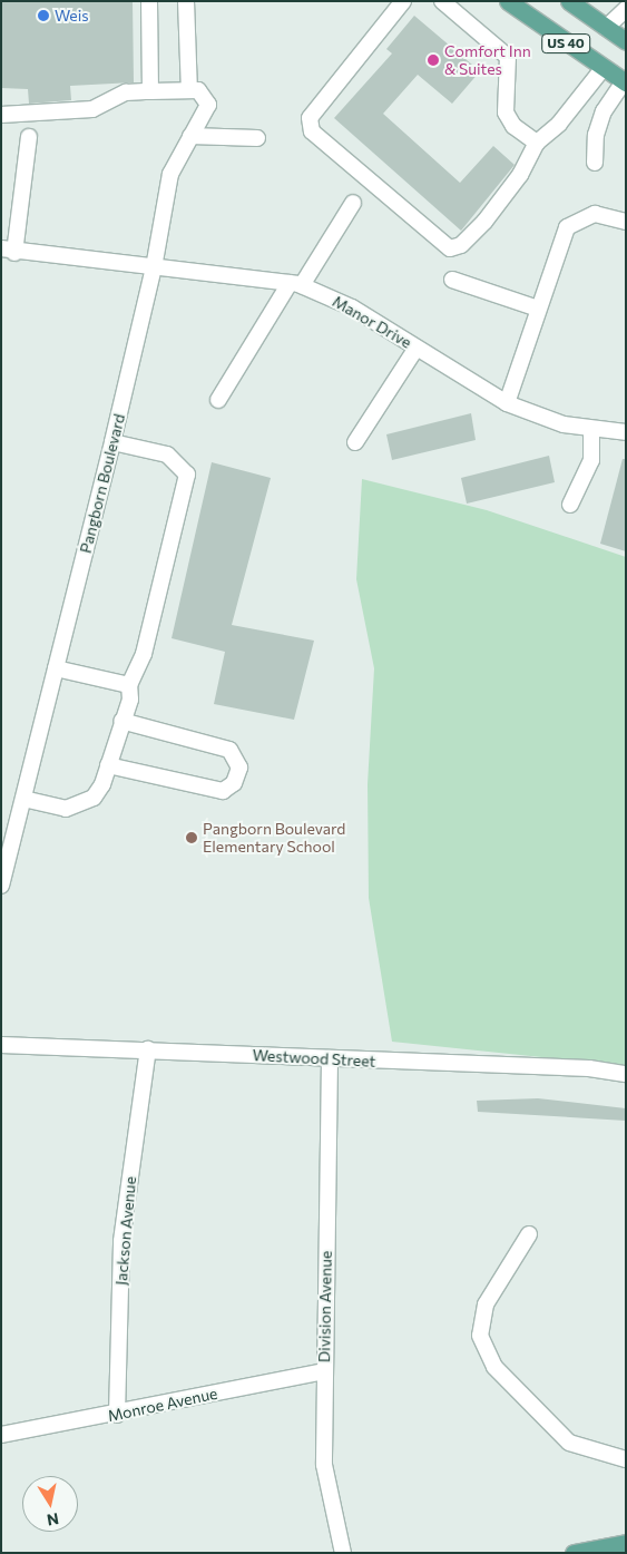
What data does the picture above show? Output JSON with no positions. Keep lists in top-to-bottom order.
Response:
{
  "streets": {
    "main road": ["US 40"],
    "street": [
      "Manor Drive",
      "Pangborn Boulevard",
      "Westwood Street",
      "Jackson Avenue",
      "Division Avenue",
      "Monroe Avenue"
    ]
  },
  "crossings": [
    ["Manor Drive", "Pangborn Boulevard"],
    ["Westwood Street", "Jackson Avenue"],
    ["Westwood Street", "Division Avenue"],
    ["Jackson Avenue", "Monroe Avenue"],
    ["Division Avenue", "Monroe Avenue"]
  ],
  "places": ["Weis", "Comfort Inn & Suites", "Pangborn Boulevard Elementary School"],
  "north": "bottom"
}
